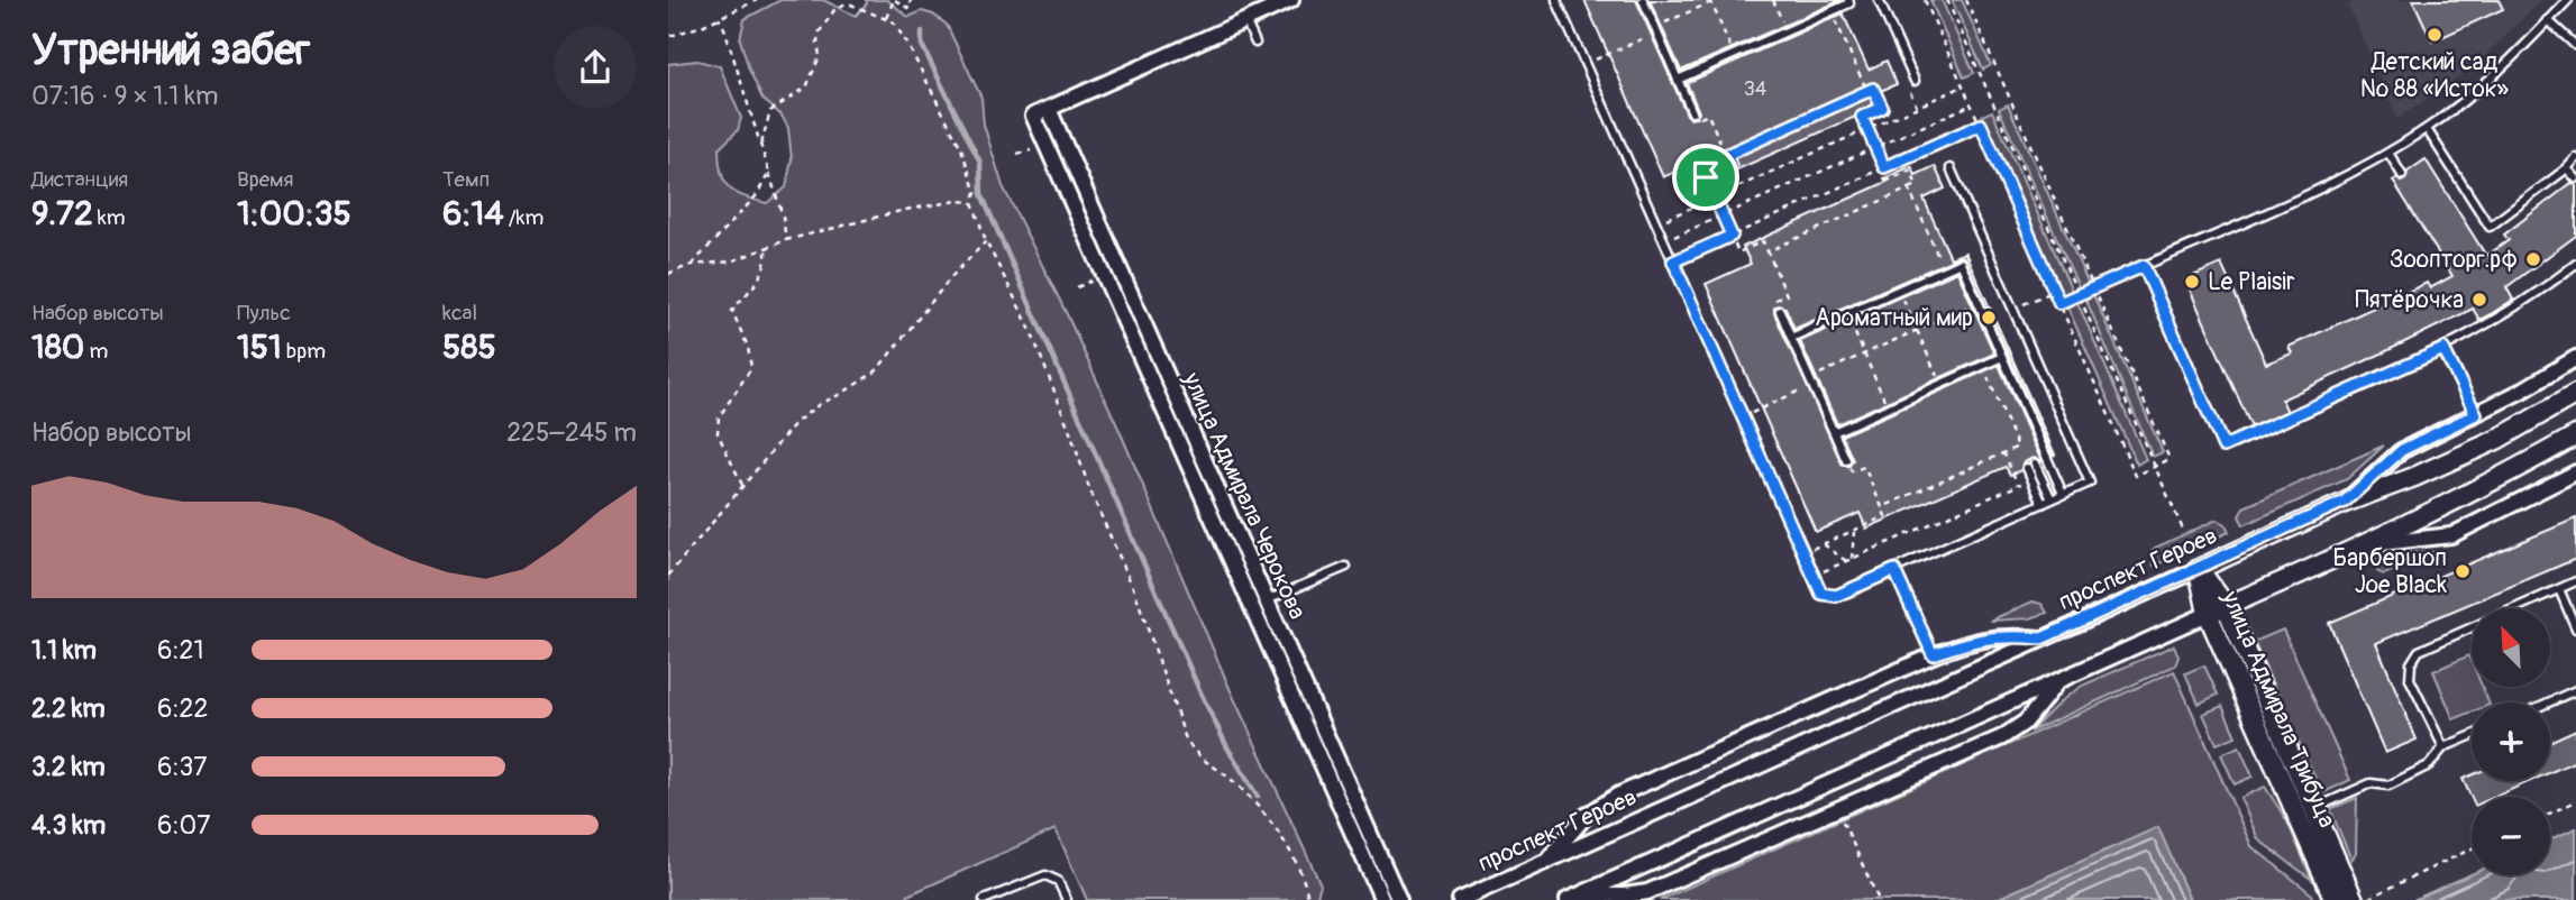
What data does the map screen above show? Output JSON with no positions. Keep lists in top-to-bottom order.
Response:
{
  "streets": {
    "street": ["улица Адмирала Черокова", "проспект Героев", "улица Адмирала Трибуца"]
  },
  "crossings": [
    ["проспект Героев", "улица Адмирала Трибуца"]
  ],
  "places": [
    "Детский сад № 88 «Исток»",
    "Зоопторг.рф",
    "Le Plaisir",
    "Пятёрочка",
    "Ароматный мир",
    "Барбершоп Joe Black"
  ],
  "house_numbers": ["34"],
  "north": "top left",
  "page": {
    "heading": ["Утренний забег", "07:16 · 9 × 1.1 km"],
    "stats": [
      ["Дистанция", "9.72 km"],
      ["Время", "1:00:35"],
      ["Темп", "6:14 /km"],
      ["Набор высоты", "180 m"],
      ["Пульс", "151 bpm"],
      ["kcal", "585"]
    ],
    "chart": ["Набор высоты", "225–245 m"],
    "map_buttons": ["+", "−"],
    "list": [
      {
        "name": "1.1 km",
        "note": "6:21"
      },
      {
        "name": "2.2 km",
        "note": "6:22"
      },
      {
        "name": "3.2 km",
        "note": "6:37"
      },
      {
        "name": "4.3 km",
        "note": "6:07"
      }
    ]
  }
}
